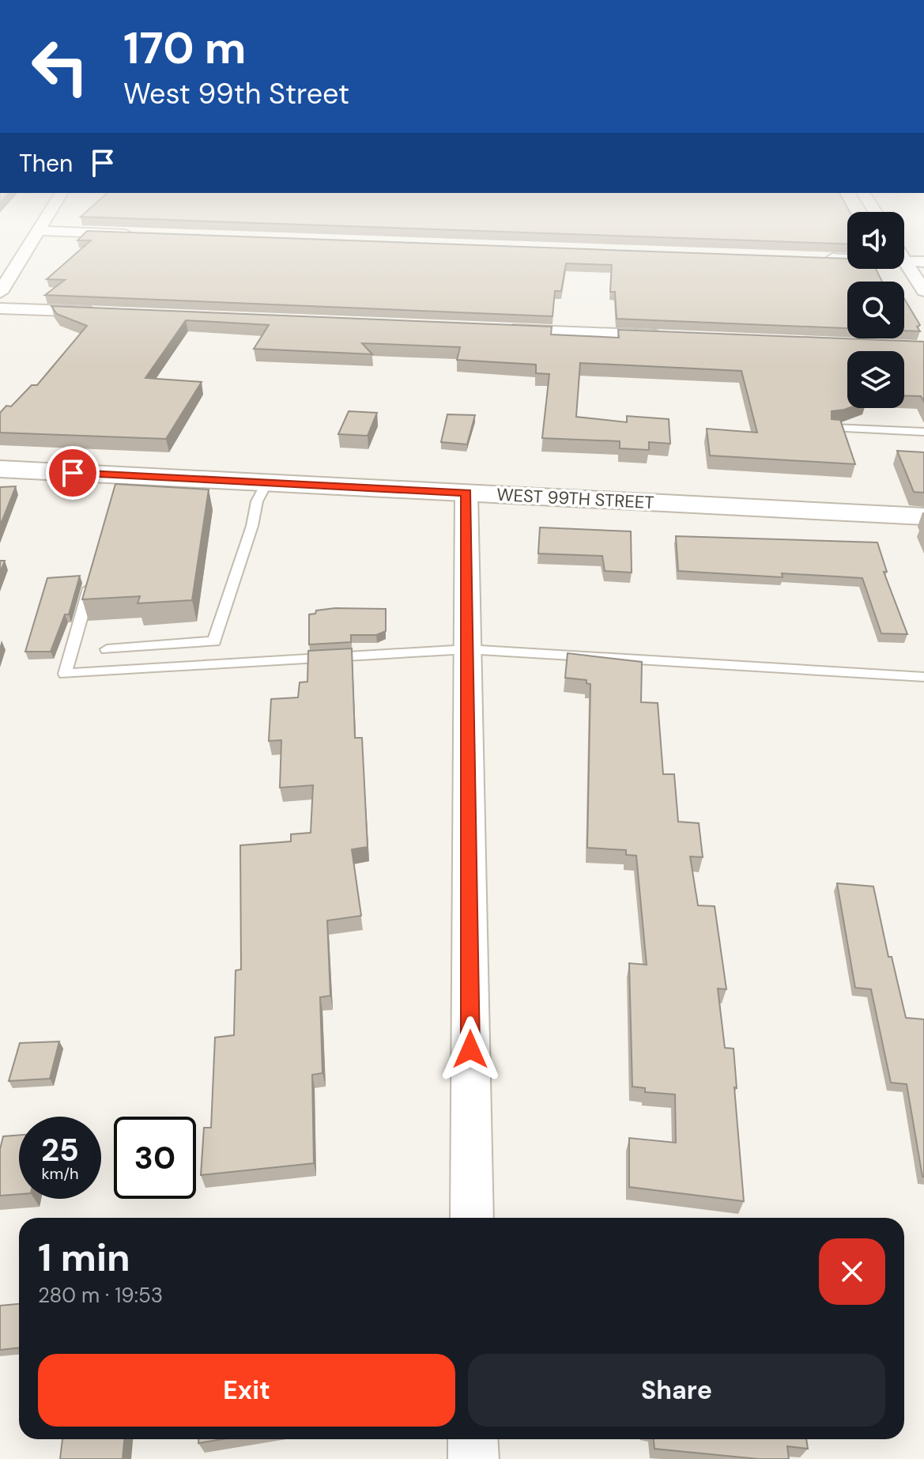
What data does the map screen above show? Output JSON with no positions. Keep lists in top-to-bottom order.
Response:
{
  "streets": {
    "street": ["WEST 99TH STREET"]
  },
  "page": {
    "turn": ["170 m", "West 99th Street"],
    "then": "Then",
    "speed": "25 km/h",
    "limit": "30",
    "heading": ["1 min", "280 m · 19:53"],
    "buttons": ["Exit", "Share"]
  }
}
